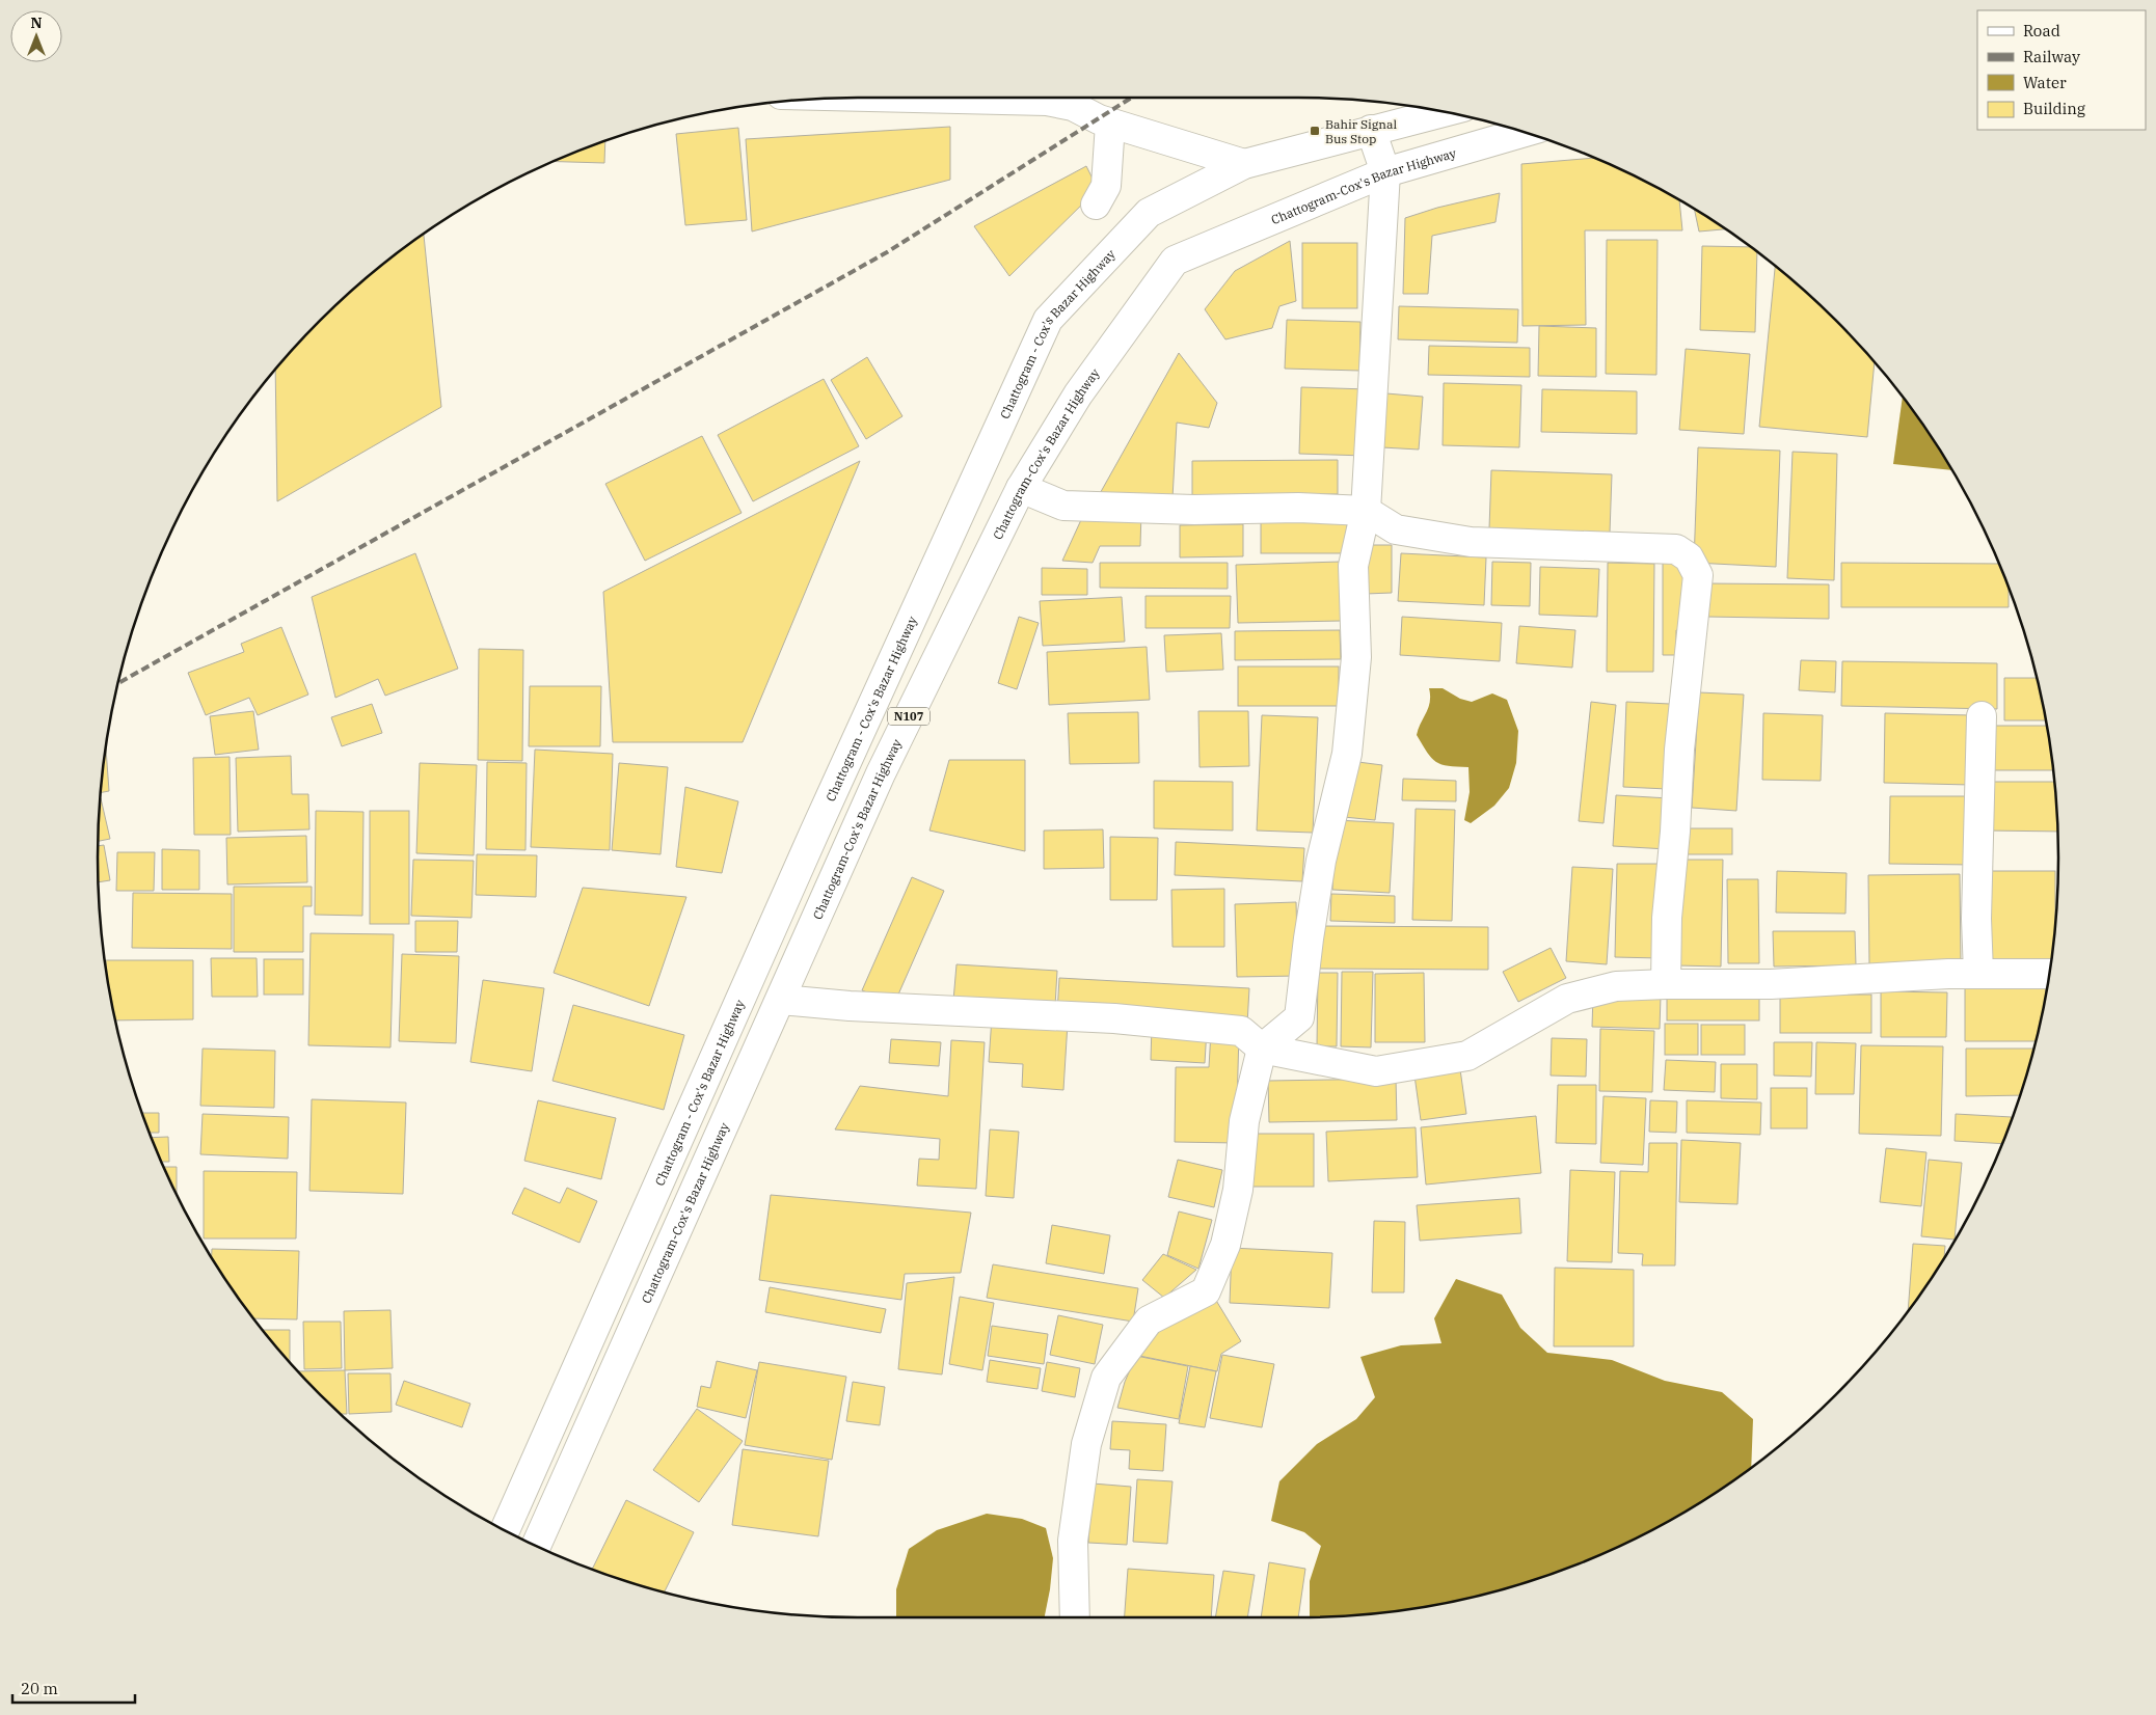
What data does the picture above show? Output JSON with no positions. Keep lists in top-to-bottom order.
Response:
{
  "streets": {
    "main road": ["Chattogram-Cox's Bazar Highway", "Chattogram - Cox's Bazar Highway", "N107"]
  },
  "places": {
    "transit": ["Bahir Signal Bus Stop"]
  },
  "legend": [
    "Road",
    "Railway",
    "Water",
    "Building"
  ],
  "scale_bar": "20 m",
  "north": "top"
}
